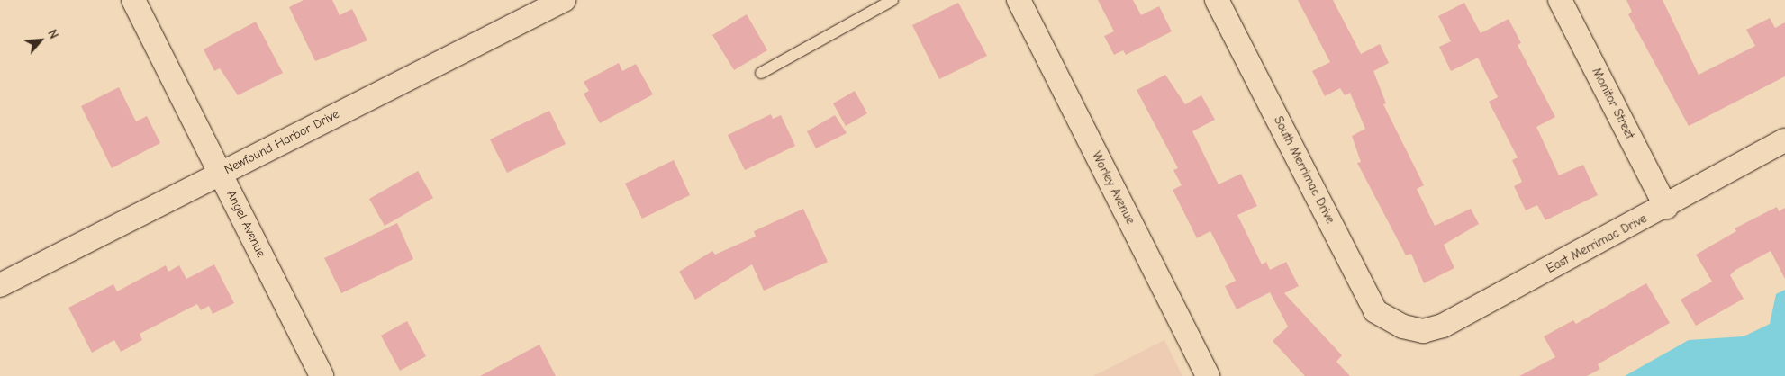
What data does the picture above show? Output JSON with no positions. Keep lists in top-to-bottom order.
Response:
{
  "streets": {
    "street": [
      "Monitor Street",
      "Newfound Harbor Drive",
      "South Merrimac Drive",
      "Worley Avenue",
      "Angel Avenue",
      "East Merrimac Drive"
    ]
  },
  "crossings": [
    ["Monitor Street", "East Merrimac Drive"],
    ["Newfound Harbor Drive", "Angel Avenue"],
    ["South Merrimac Drive", "East Merrimac Drive"]
  ],
  "north": "top right"
}
